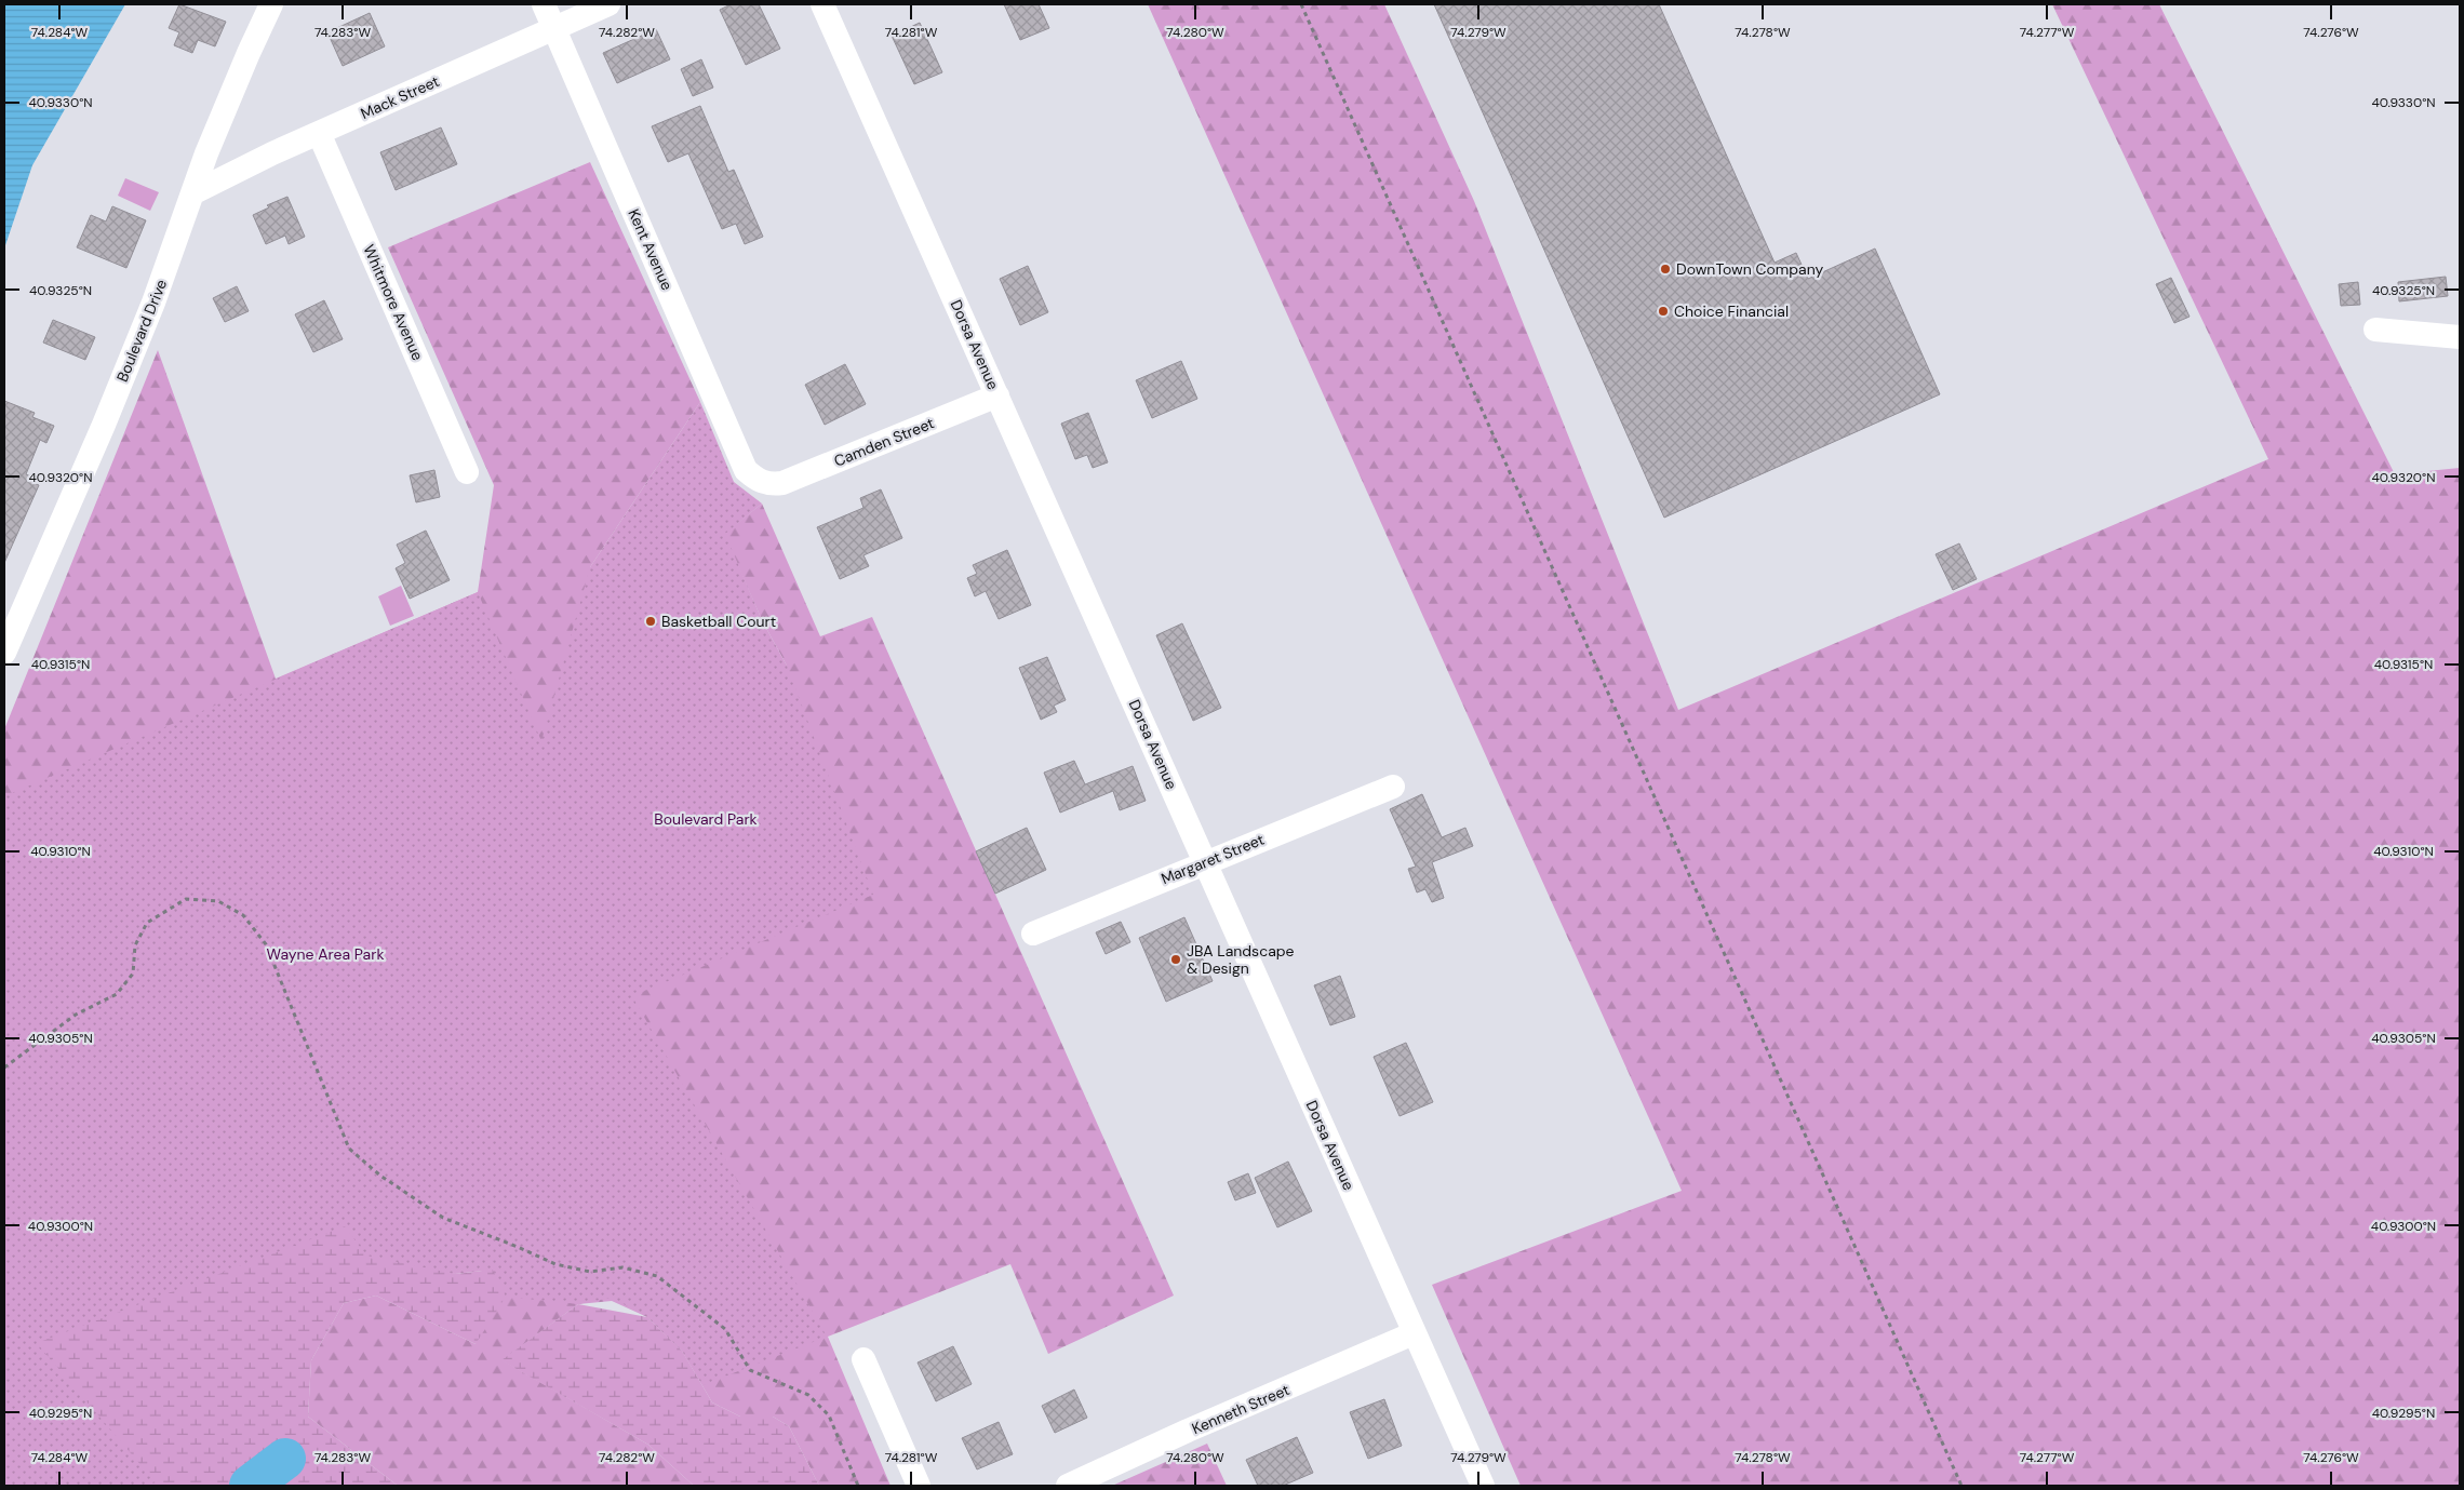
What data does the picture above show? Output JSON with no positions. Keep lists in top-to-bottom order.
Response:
{
  "streets": {
    "street": [
      "Mack Street",
      "Kent Avenue",
      "Whitmore Avenue",
      "Boulevard Drive",
      "Dorsa Avenue",
      "Camden Street",
      "Margaret Street",
      "Kenneth Street"
    ]
  },
  "crossings": [
    ["Mack Street", "Kent Avenue"],
    ["Mack Street", "Whitmore Avenue"],
    ["Mack Street", "Boulevard Drive"],
    ["Kent Avenue", "Camden Street"],
    ["Dorsa Avenue", "Camden Street"],
    ["Dorsa Avenue", "Margaret Street"],
    ["Dorsa Avenue", "Kenneth Street"]
  ],
  "parks": ["Boulevard Park", "Wayne Area Park"],
  "places": [
    "DownTown Company",
    "Choice Financial",
    "Basketball Court",
    "JBA Landscape & Design"
  ],
  "coordinates": [
    "74.284°W",
    "74.283°W",
    "74.282°W",
    "74.281°W",
    "74.280°W",
    "74.279°W",
    "74.278°W",
    "74.277°W",
    "74.276°W",
    "40.9330°N",
    "40.9325°N",
    "40.9320°N",
    "40.9315°N",
    "40.9310°N",
    "40.9305°N",
    "40.9300°N",
    "40.9295°N"
  ]
}
